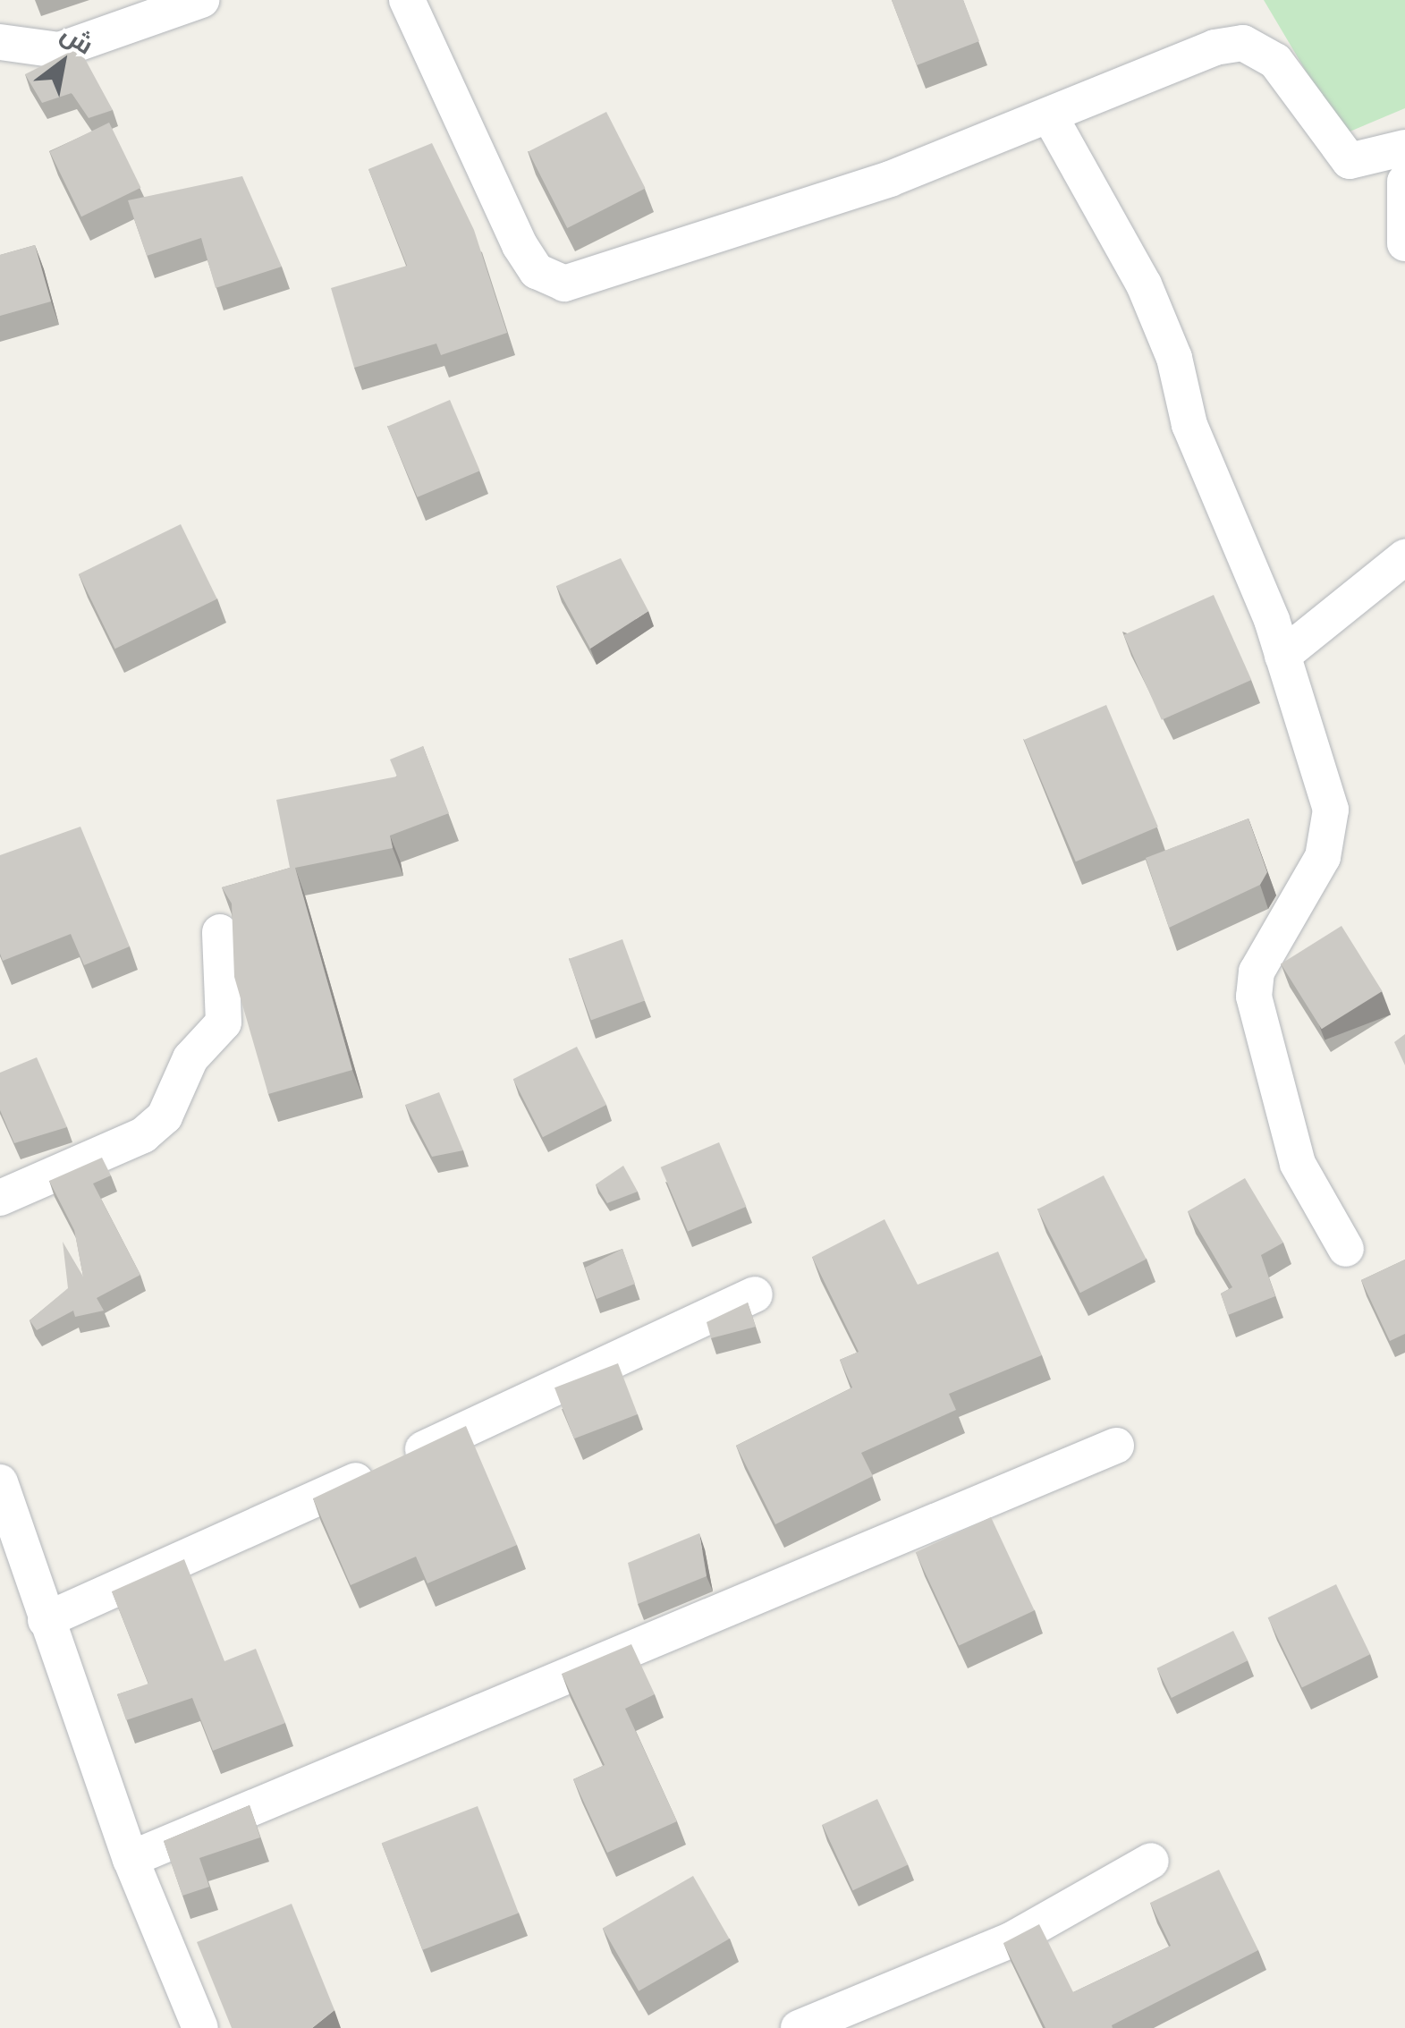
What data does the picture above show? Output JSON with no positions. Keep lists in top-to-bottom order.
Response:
{
  "north": "top right"
}
